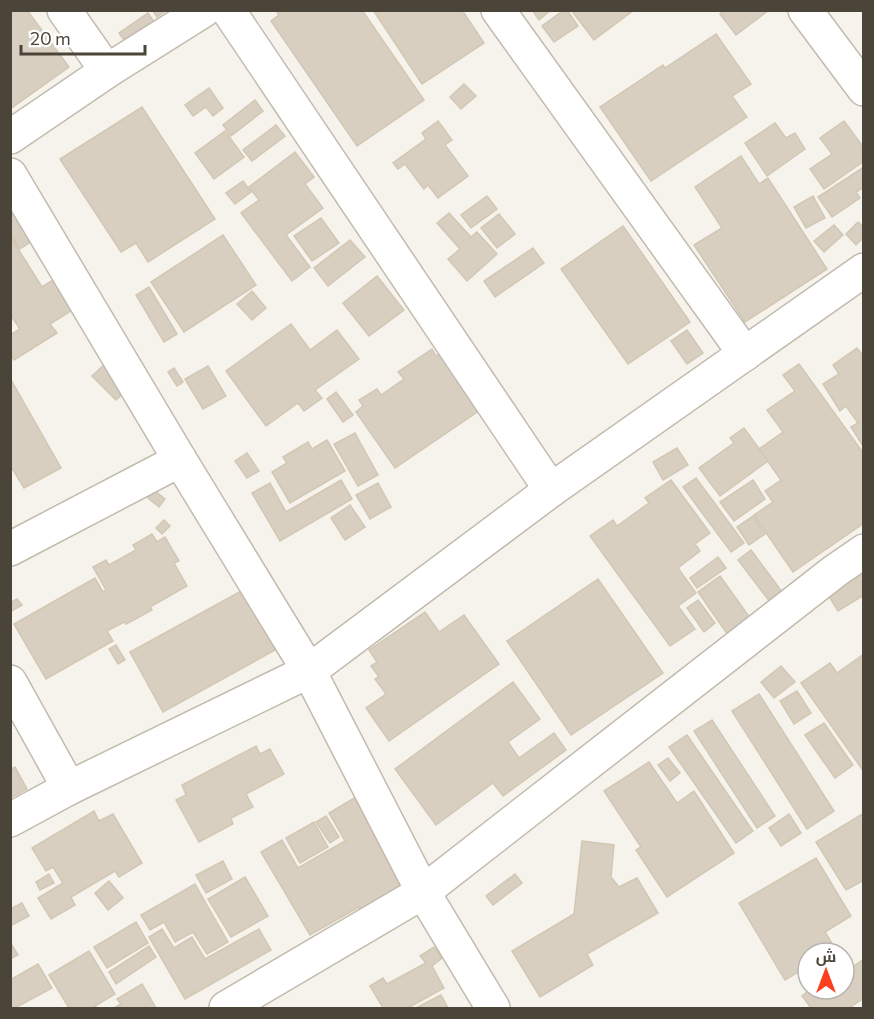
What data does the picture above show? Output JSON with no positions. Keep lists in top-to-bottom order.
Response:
{
  "scale_bar": "20 m",
  "north": "top"
}
